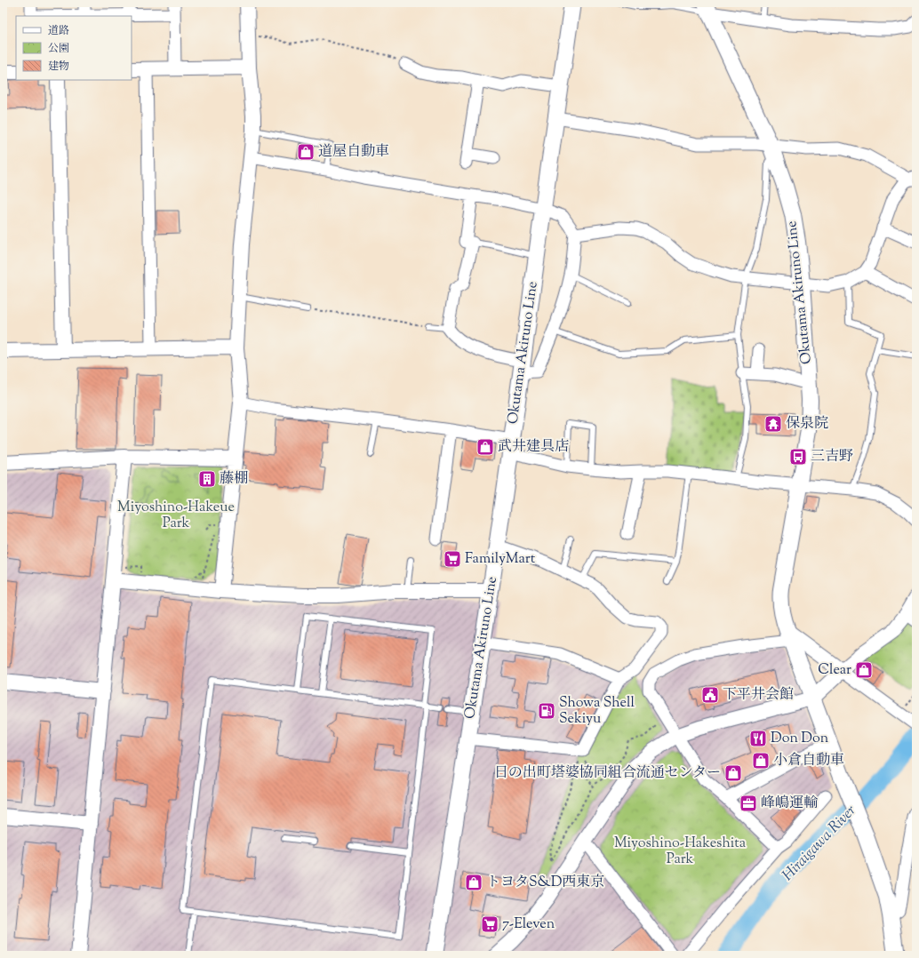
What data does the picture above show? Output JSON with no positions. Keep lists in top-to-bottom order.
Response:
{
  "streets": {
    "main road": ["Okutama Akiruno Line"]
  },
  "water": ["Hiraigawa River"],
  "parks": ["Miyoshino-Hakeue Park", "Miyoshino-Hakeshita Park"],
  "places": {
    "shop": [
      "道屋自動車",
      "武井建具店",
      "Clear",
      "小倉自動車",
      "日の出町塔婆協同組合流通センター",
      "トヨタS&D西東京"
    ],
    "temple": ["保泉院"],
    "bus stop": ["三吉野"],
    "building": ["藤棚"],
    "supermarket": ["FamilyMart", "7-Eleven"],
    "public building": ["下平井会館"],
    "fuel station": ["Showa Shell Sekiyu"],
    "restaurant": ["Don Don"],
    "office": ["峰嶋運輸"]
  },
  "legend": ["道路", "公園", "建物"]
}
